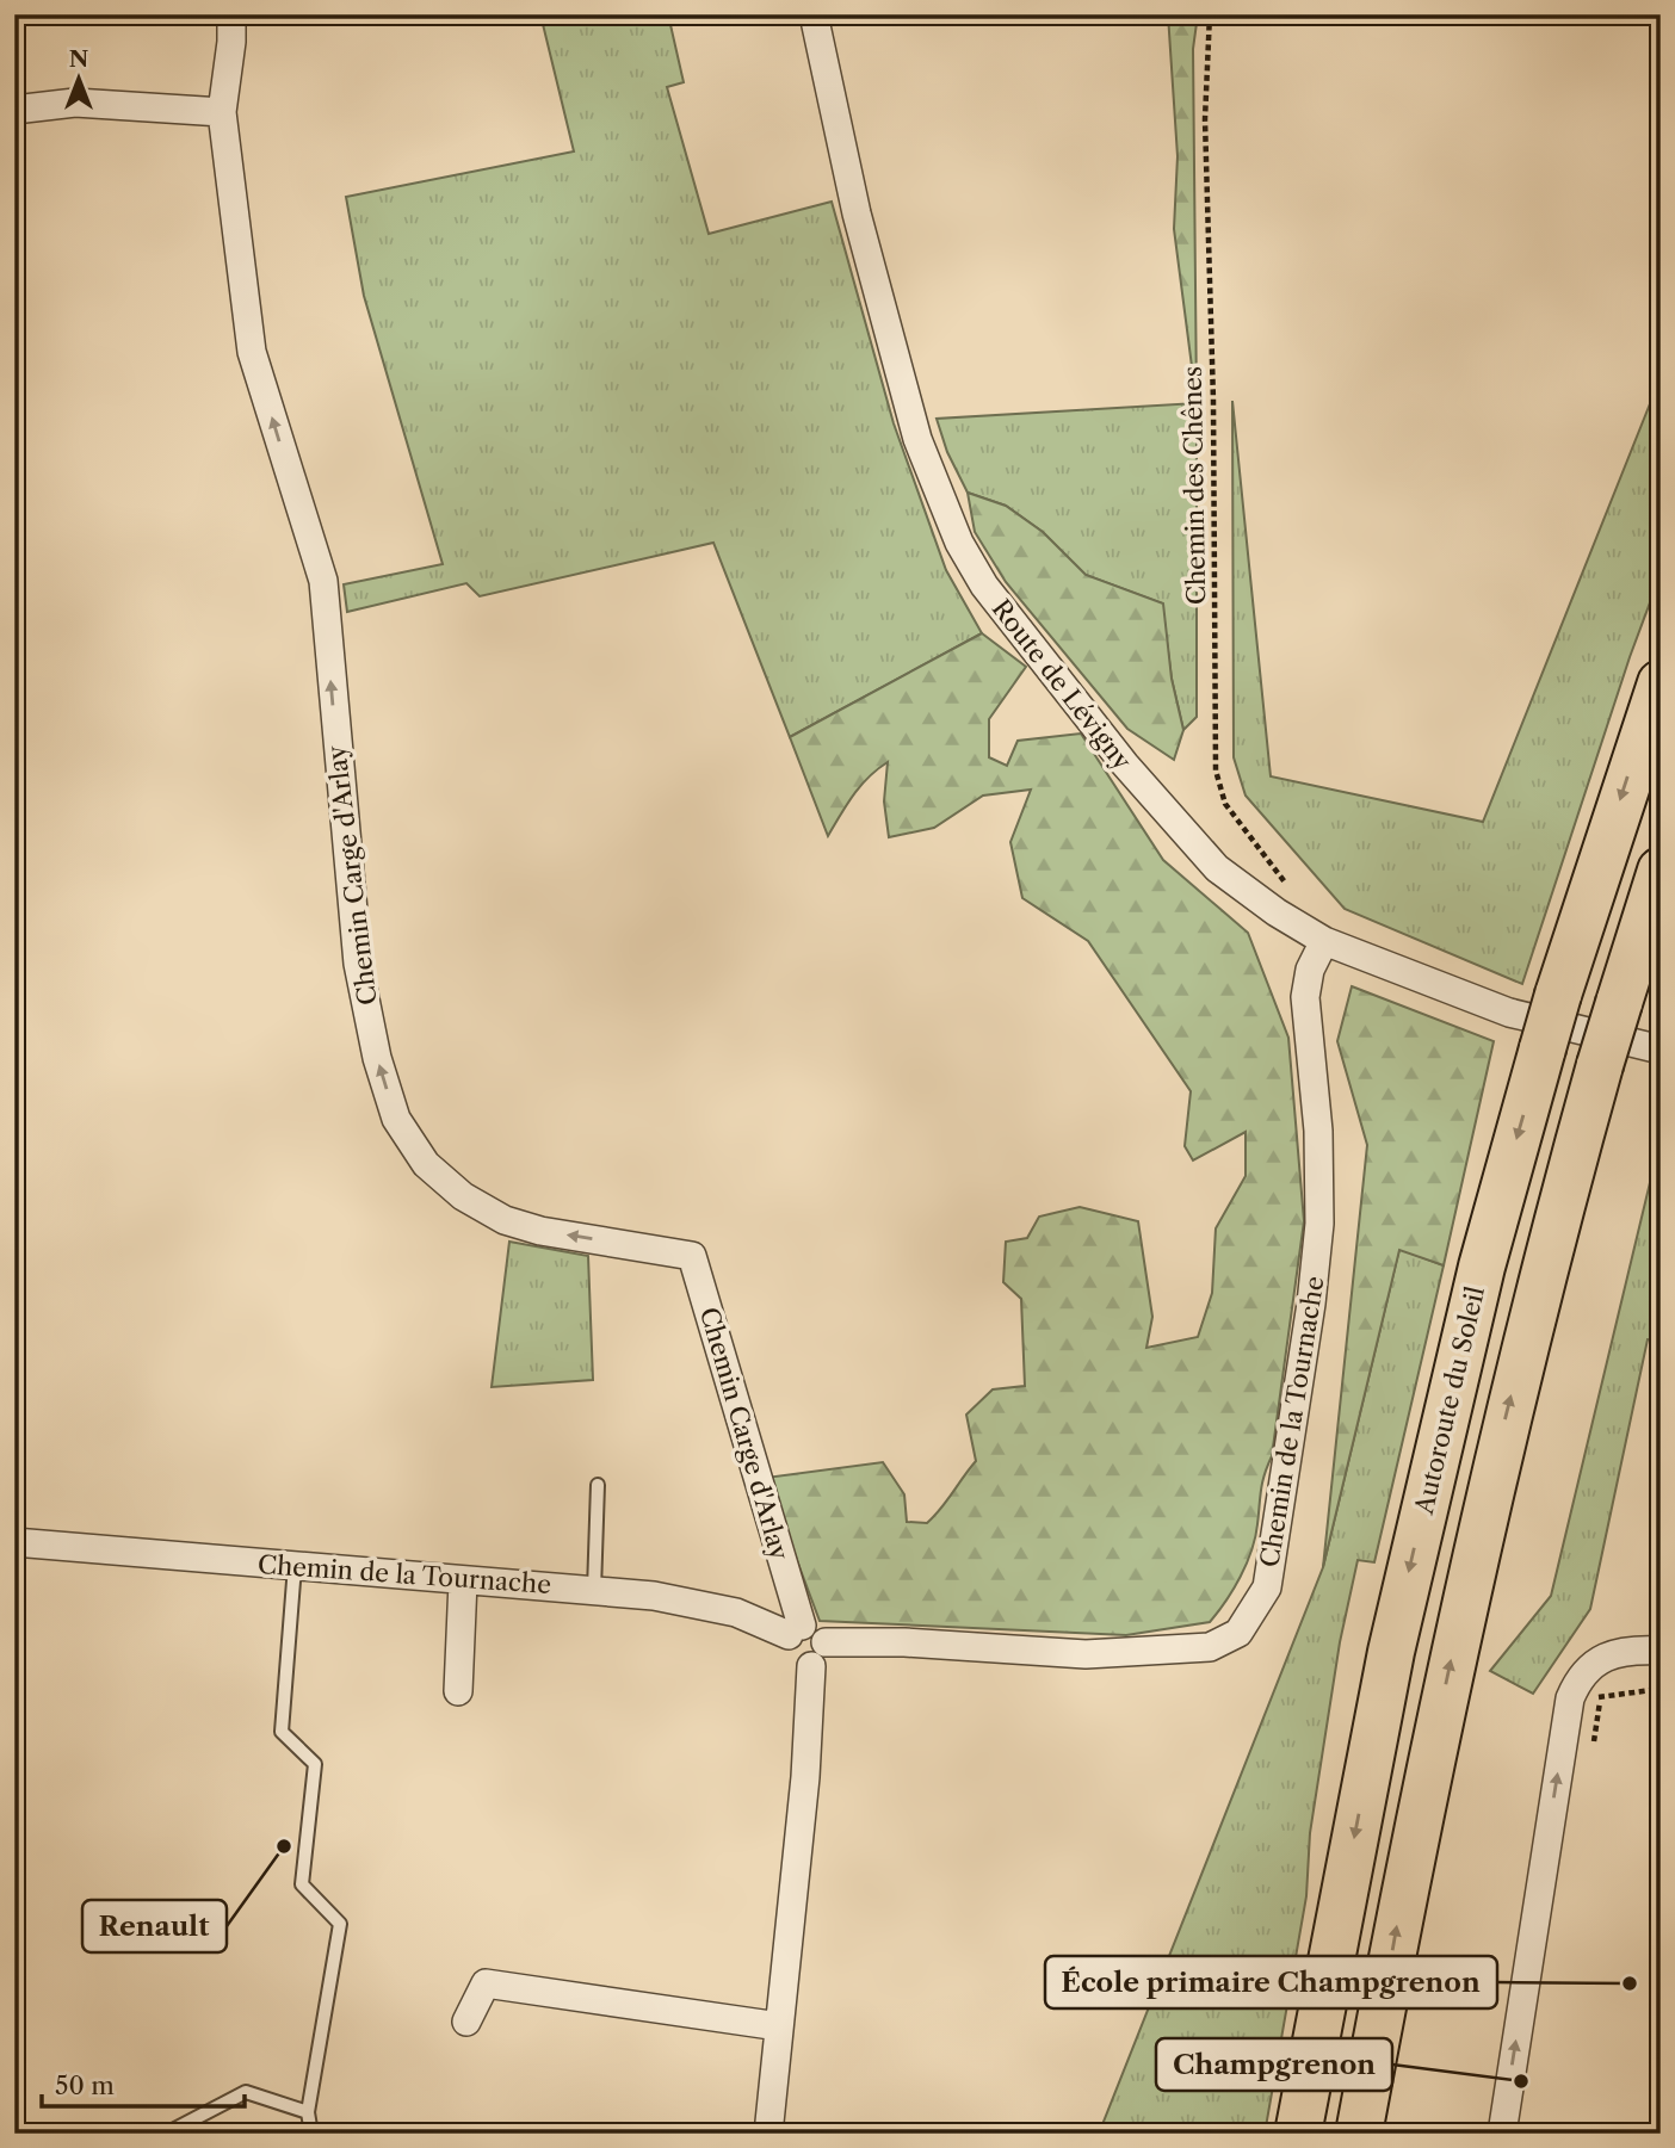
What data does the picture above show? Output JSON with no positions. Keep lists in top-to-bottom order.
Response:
{
  "streets": {
    "highway": ["Autoroute du Soleil"],
    "street": ["Route de Lévigny", "Chemin Carge d'Arlay", "Chemin de la Tournache"],
    "path": ["Chemin des Chênes"]
  },
  "crossings": [
    ["Chemin des Chênes", "Route de Lévigny"],
    ["Chemin des Chênes", "Chemin de la Tournache"],
    ["Route de Lévigny", "Chemin de la Tournache"],
    ["Chemin Carge d'Arlay", "Chemin de la Tournache"]
  ],
  "one_way": ["Chemin Carge d'Arlay"],
  "places": ["Renault", "École primaire Champgrenon", "Champgrenon"],
  "scale_bar": "50 m",
  "north": "top"
}
